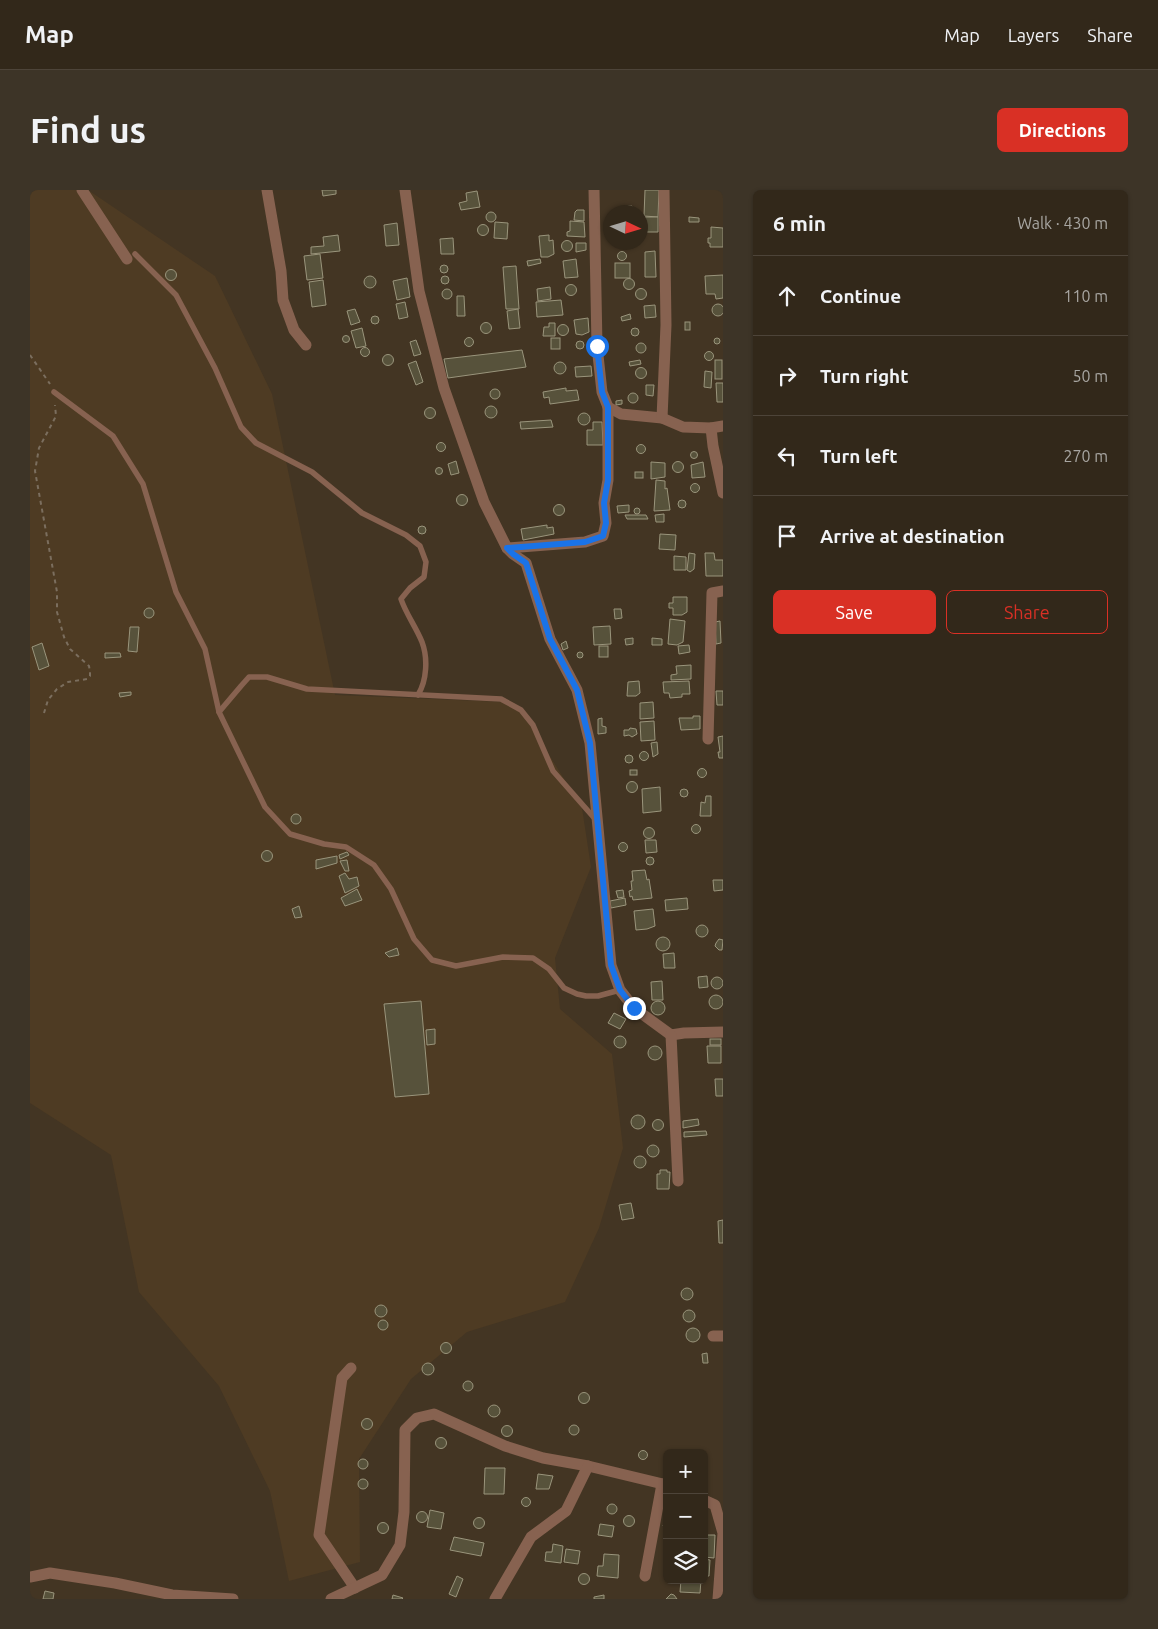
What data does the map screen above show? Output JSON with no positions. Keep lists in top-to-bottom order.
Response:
{
  "north": "right",
  "page": {
    "header": "Map",
    "nav": ["Map", "Layers", "Share"],
    "buttons": [
      "Directions",
      ["Save", "Share"]
    ],
    "title": "Find us",
    "heading": ["6 min", "Walk · 430 m"],
    "list": [
      ["Continue", "110 m"],
      ["Turn right", "50 m"],
      ["Turn left", "270 m"],
      "Arrive at destination"
    ],
    "map_buttons": ["+", "−"]
  }
}
